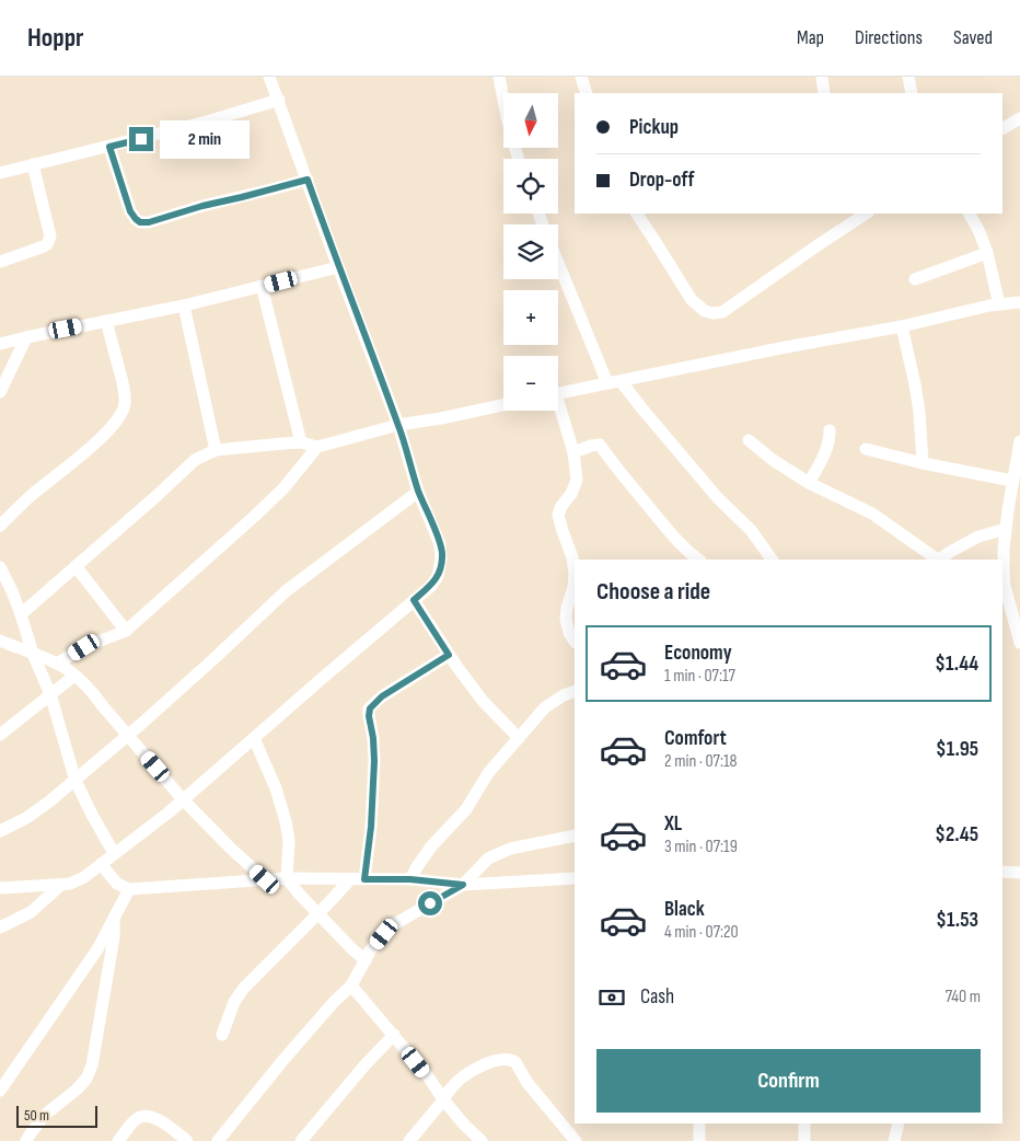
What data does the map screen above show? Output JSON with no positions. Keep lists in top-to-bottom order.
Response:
{
  "scale_bar": "50 m",
  "north": "bottom",
  "page": {
    "header": "Hoppr",
    "nav": ["Map", "Directions", "Saved"],
    "map_buttons": ["+", "−"],
    "banner": ["Pickup", "Drop-off"],
    "bubble": "2 min",
    "heading": "Choose a ride",
    "list": [
      {
        "name": "Economy",
        "note": "1 min · 07:17",
        "value": "$1.44"
      },
      {
        "name": "Comfort",
        "note": "2 min · 07:18",
        "value": "$1.95"
      },
      {
        "name": "XL",
        "note": "3 min · 07:19",
        "value": "$2.45"
      },
      {
        "name": "Black",
        "note": "4 min · 07:20",
        "value": "$1.53"
      }
    ],
    "pay": ["Cash", "740 m"],
    "buttons": "Confirm",
    "scale": "50 m"
  }
}
